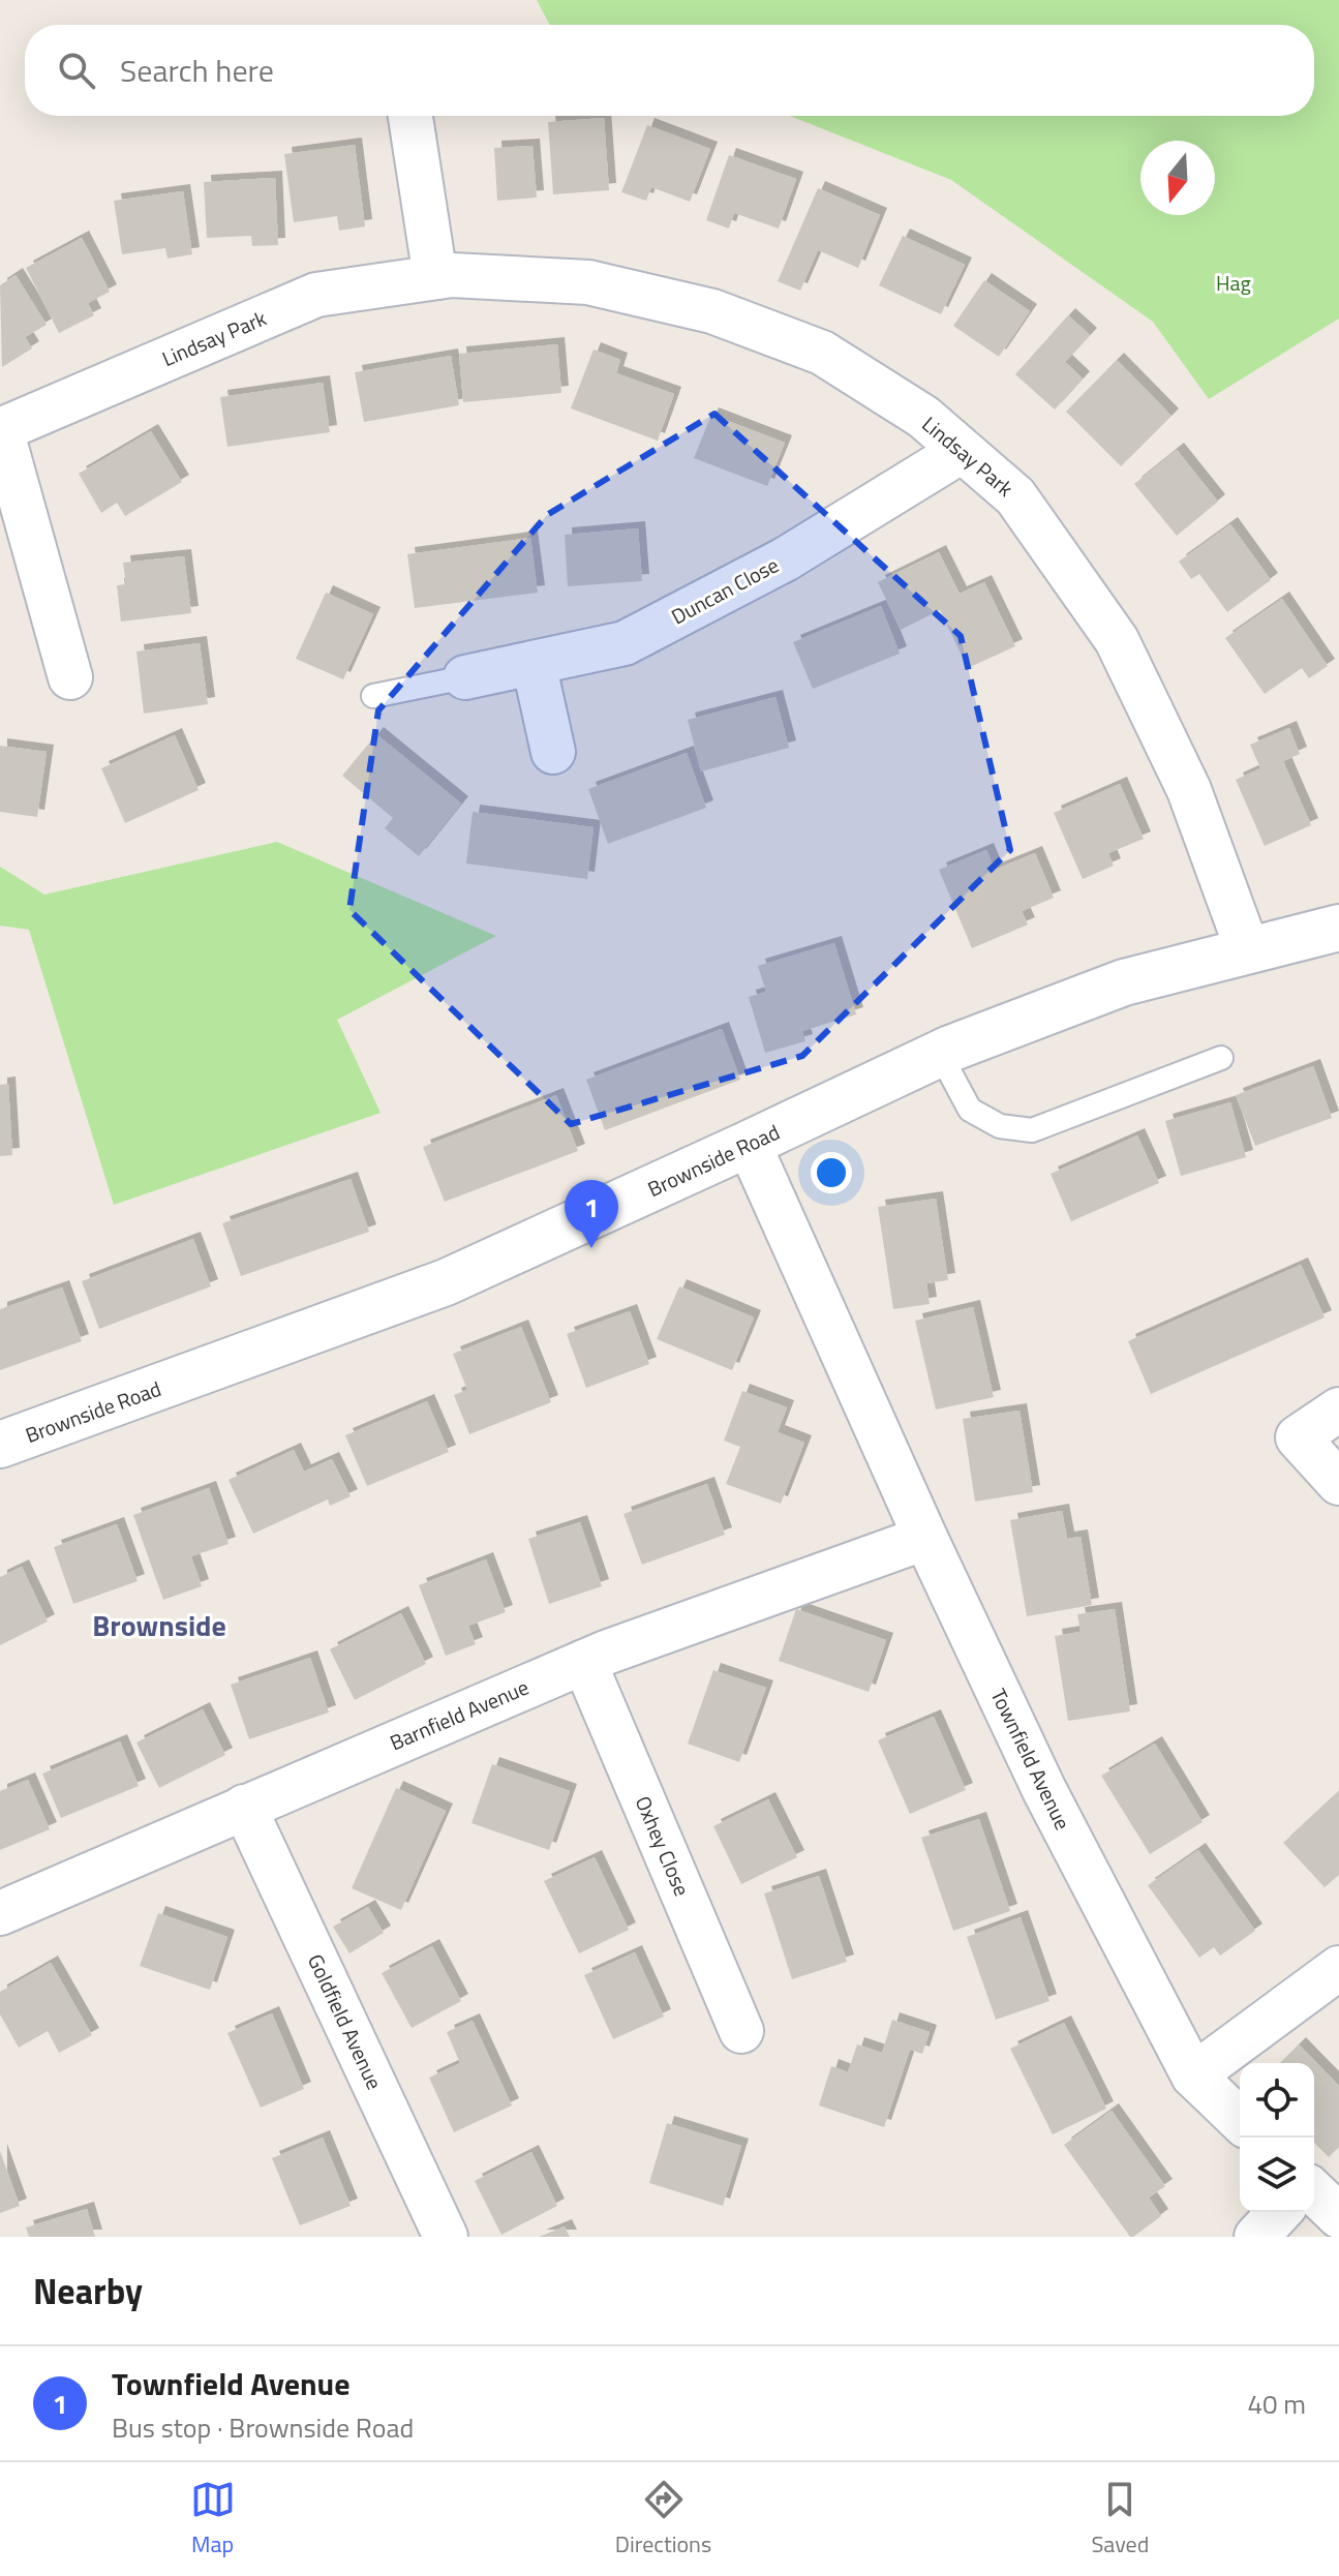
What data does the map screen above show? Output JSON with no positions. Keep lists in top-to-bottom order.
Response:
{
  "streets": {
    "street": [
      "Lindsay Park",
      "Duncan Close",
      "Brownside Road",
      "Barnfield Avenue",
      "Townfield Avenue",
      "Oxhey Close",
      "Goldfield Avenue"
    ]
  },
  "crossings": [
    ["Lindsay Park", "Duncan Close"],
    ["Lindsay Park", "Brownside Road"],
    ["Brownside Road", "Townfield Avenue"],
    ["Barnfield Avenue", "Townfield Avenue"],
    ["Barnfield Avenue", "Oxhey Close"],
    ["Barnfield Avenue", "Goldfield Avenue"]
  ],
  "districts": ["Brownside"],
  "parks": ["Hag"],
  "north": "bottom",
  "page": {
    "search": "Search here",
    "pins": "1",
    "heading": "Nearby",
    "list": [
      {
        "mark": "1",
        "name": "Townfield Avenue",
        "note": "Bus stop · Brownside Road",
        "value": "40 m"
      }
    ],
    "nav": ["Map", "Directions", "Saved"]
  }
}
